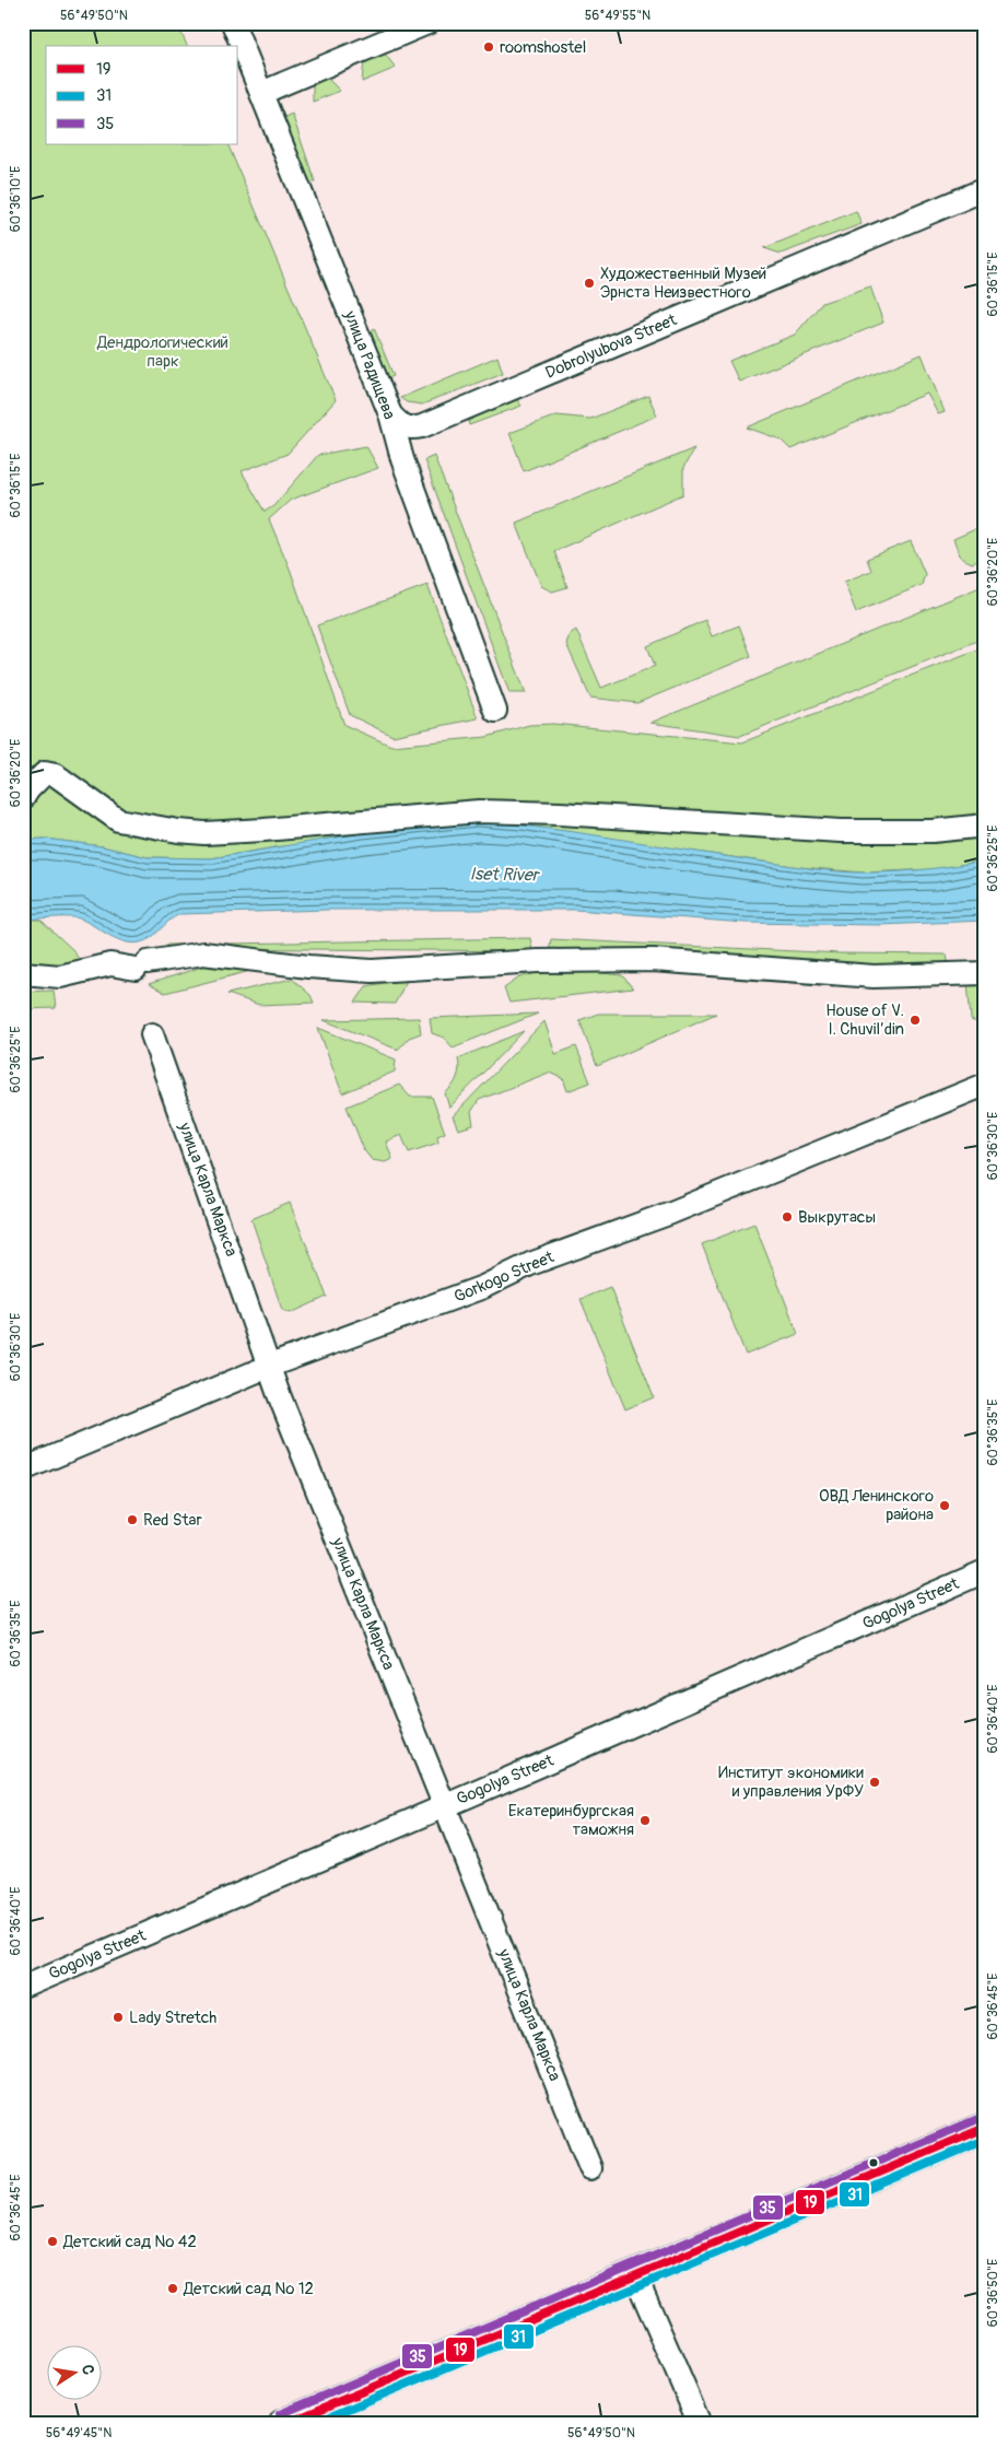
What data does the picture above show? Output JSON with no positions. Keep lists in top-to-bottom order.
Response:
{
  "streets": {
    "street": [
      "Dobrolyubova Street",
      "улица Радищева",
      "улица Карла Маркса",
      "Gorkogo Street",
      "Gogolya Street"
    ]
  },
  "crossings": [
    ["Dobrolyubova Street", "улица Радищева"],
    ["улица Карла Маркса", "Gorkogo Street"],
    ["улица Карла Маркса", "Gogolya Street"]
  ],
  "water": ["Iset River"],
  "parks": ["Дендрологический парк"],
  "places": [
    "roomshostel",
    "Художественный Музей Эрнста Неизвестного",
    "House of V. I. Chuvil’din",
    "Выкрутасы",
    "ОВД Ленинского района",
    "Red Star",
    "Институт экономики и управления УрФУ",
    "Екатеринбургская таможня",
    "Lady Stretch",
    "Детский сад № 42",
    "Детский сад № 12"
  ],
  "lines": ["transit line 35", "transit line 19", "transit line 31"],
  "legend": ["19", "31", "35"],
  "north": "right",
  "coordinates": [
    "56°49'50\"N",
    "56°49'55\"N",
    "60°36'10\"E",
    "60°36'15\"E",
    "60°36'20\"E",
    "60°36'25\"E",
    "60°36'30\"E",
    "60°36'35\"E",
    "60°36'40\"E",
    "60°36'45\"E",
    "60°36'50\"E",
    "56°49'45\"N"
  ]
}
